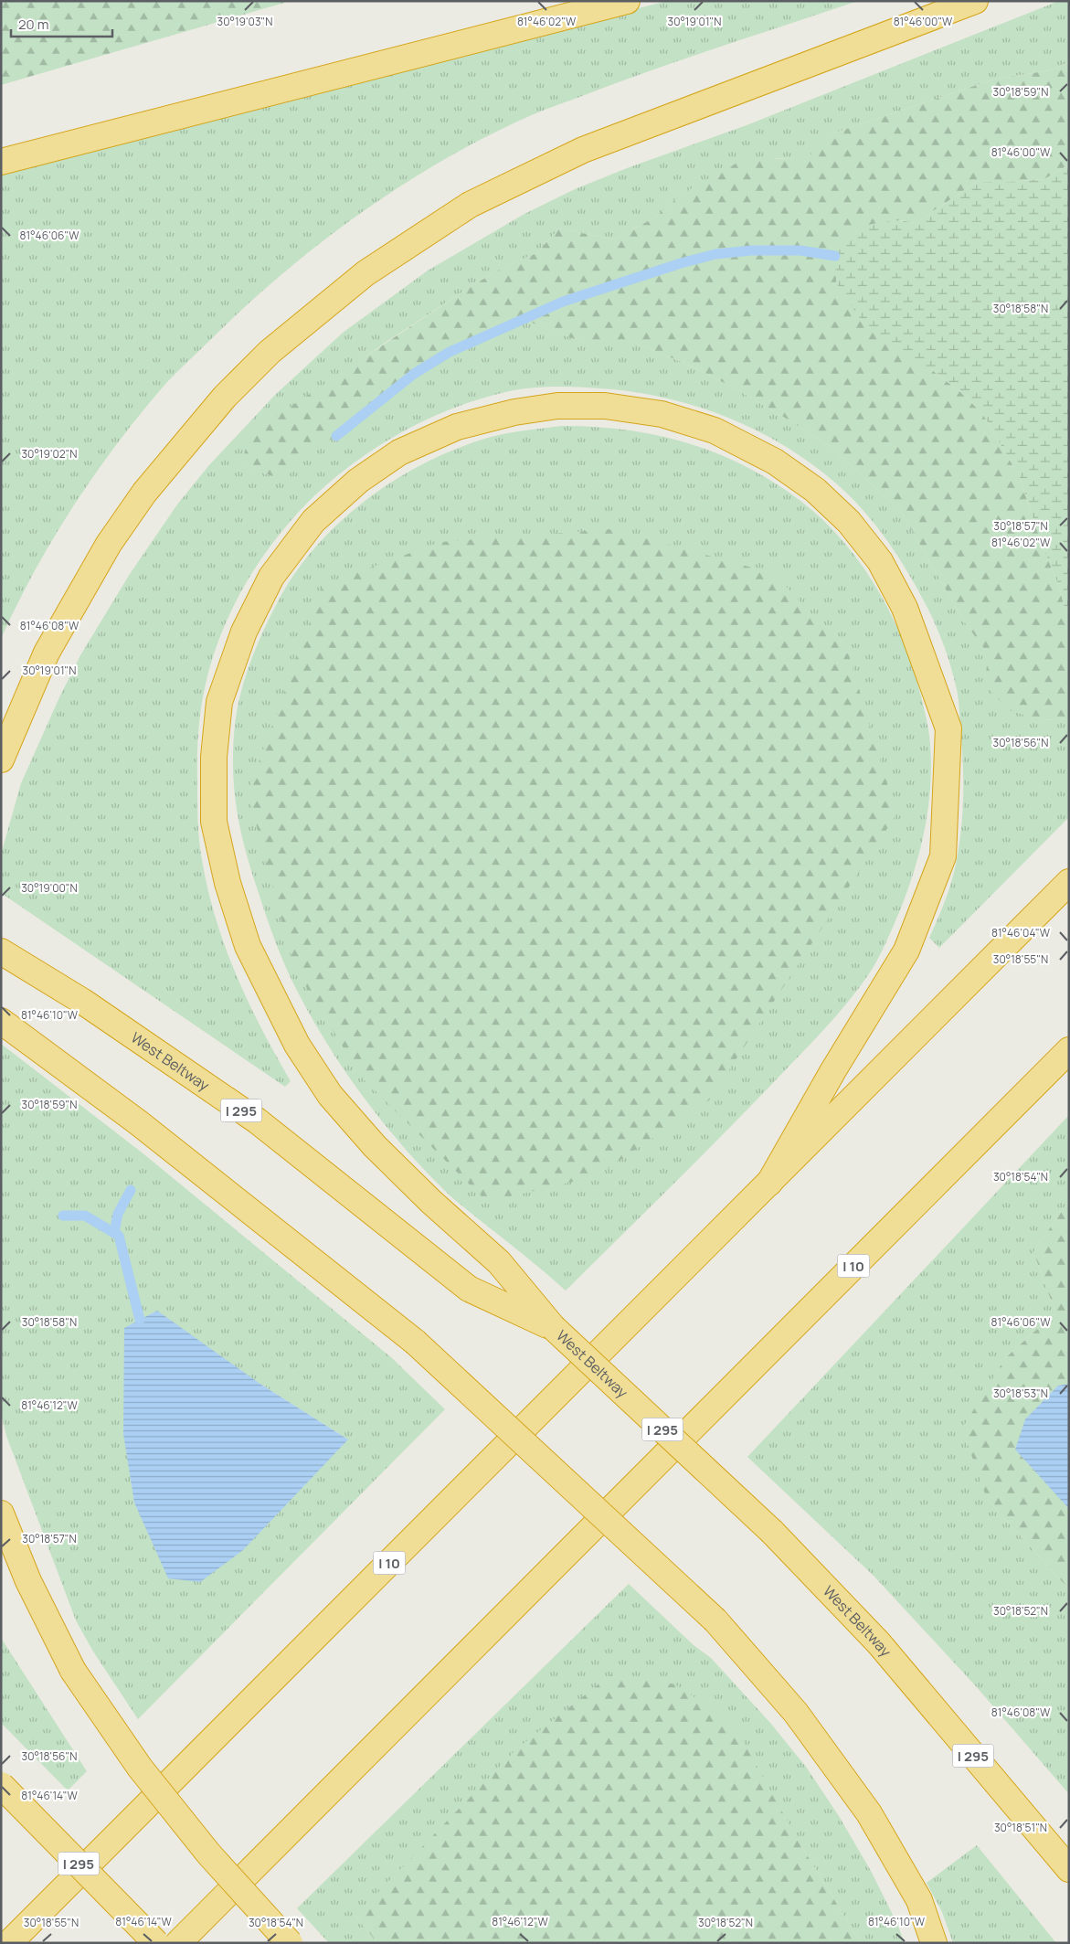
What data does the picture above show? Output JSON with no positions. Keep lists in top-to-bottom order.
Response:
{
  "streets": {
    "highway": ["West Beltway", "I 295", "I 10"]
  },
  "scale_bar": "20 m",
  "coordinates": [
    "30°19'03\"N",
    "30°19'01\"N",
    "81°46'02\"W",
    "81°46'00\"W",
    "30°18'59\"N",
    "81°46'06\"W",
    "30°18'58\"N",
    "30°19'02\"N",
    "30°18'57\"N",
    "81°46'08\"W",
    "30°18'56\"N",
    "30°19'00\"N",
    "81°46'04\"W",
    "30°18'55\"N",
    "81°46'10\"W",
    "30°18'54\"N",
    "30°18'53\"N",
    "81°46'12\"W",
    "30°18'52\"N",
    "81°46'14\"W",
    "30°18'51\"N"
  ]
}
